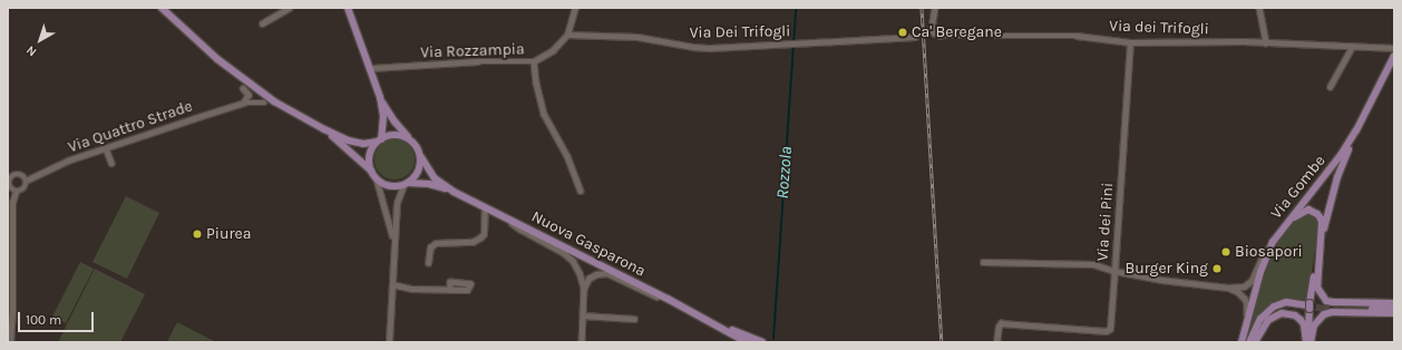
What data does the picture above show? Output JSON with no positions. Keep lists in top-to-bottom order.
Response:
{
  "streets": {
    "main road": ["Via Gombe", "Nuova Gasparona"],
    "street": [
      "Via dei Trifogli",
      "Via Dei Trifogli",
      "Via Rozzampia",
      "Via Quattro Strade",
      "Via dei Pini"
    ]
  },
  "crossings": [
    ["Via dei Trifogli", "Via dei Pini"],
    ["Via Dei Trifogli", "Via Rozzampia"]
  ],
  "water": ["Rozzola"],
  "places": [
    "Ca' Beregane",
    "Piurea",
    "Biosapori",
    "Burger King"
  ],
  "scale_bar": "100 m",
  "north": "bottom left"
}
